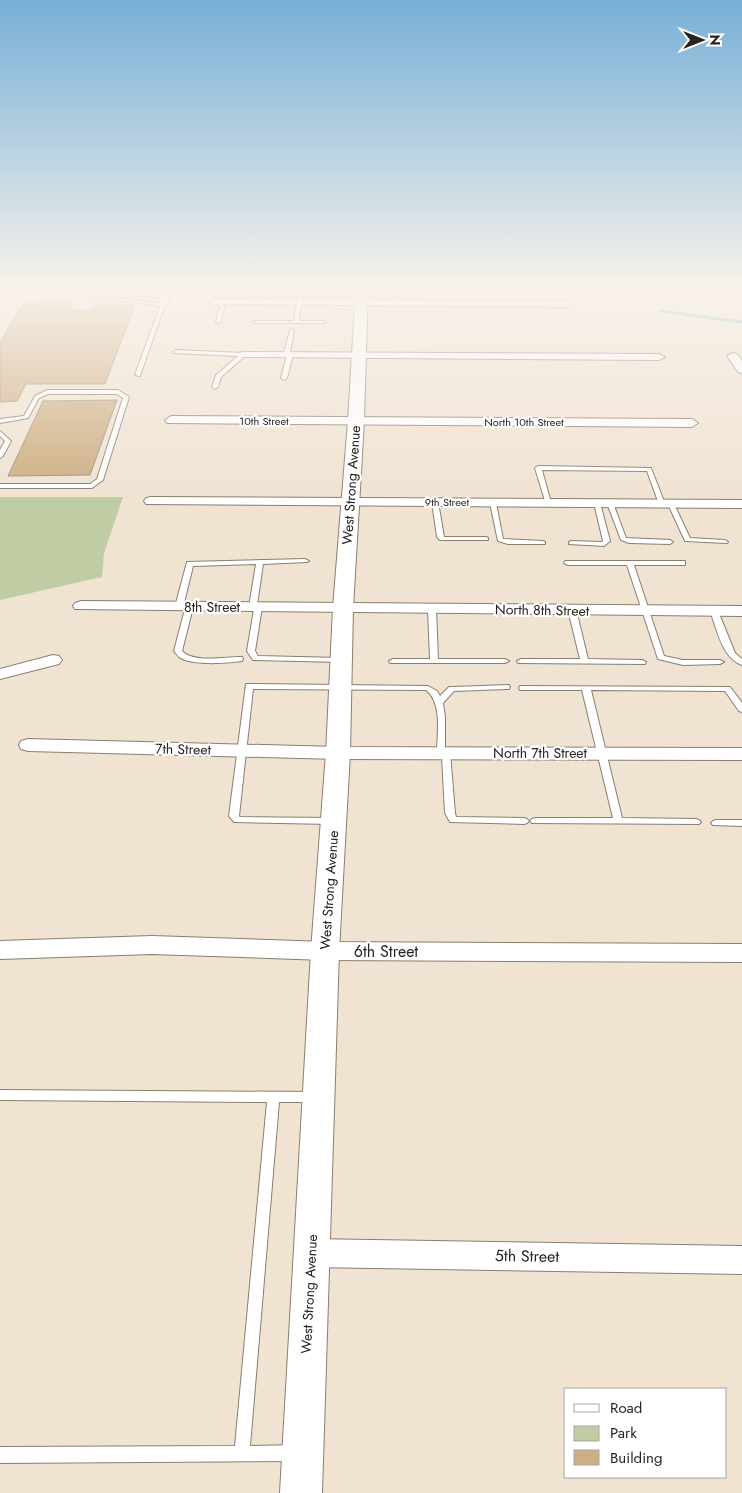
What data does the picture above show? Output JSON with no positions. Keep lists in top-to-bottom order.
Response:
{
  "streets": {
    "street": [
      "10th Street",
      "North 10th Street",
      "West Strong Avenue",
      "9th Street",
      "8th Street",
      "North 8th Street",
      "7th Street",
      "North 7th Street",
      "6th Street",
      "5th Street"
    ]
  },
  "crossings": [
    ["10th Street", "North 10th Street"],
    ["10th Street", "West Strong Avenue"],
    ["North 10th Street", "West Strong Avenue"],
    ["West Strong Avenue", "9th Street"],
    ["West Strong Avenue", "8th Street"],
    ["West Strong Avenue", "North 8th Street"],
    ["West Strong Avenue", "7th Street"],
    ["West Strong Avenue", "North 7th Street"],
    ["West Strong Avenue", "6th Street"],
    ["West Strong Avenue", "5th Street"],
    ["8th Street", "North 8th Street"],
    ["7th Street", "North 7th Street"]
  ],
  "legend": ["Road", "Park", "Building"],
  "north": "right"
}
